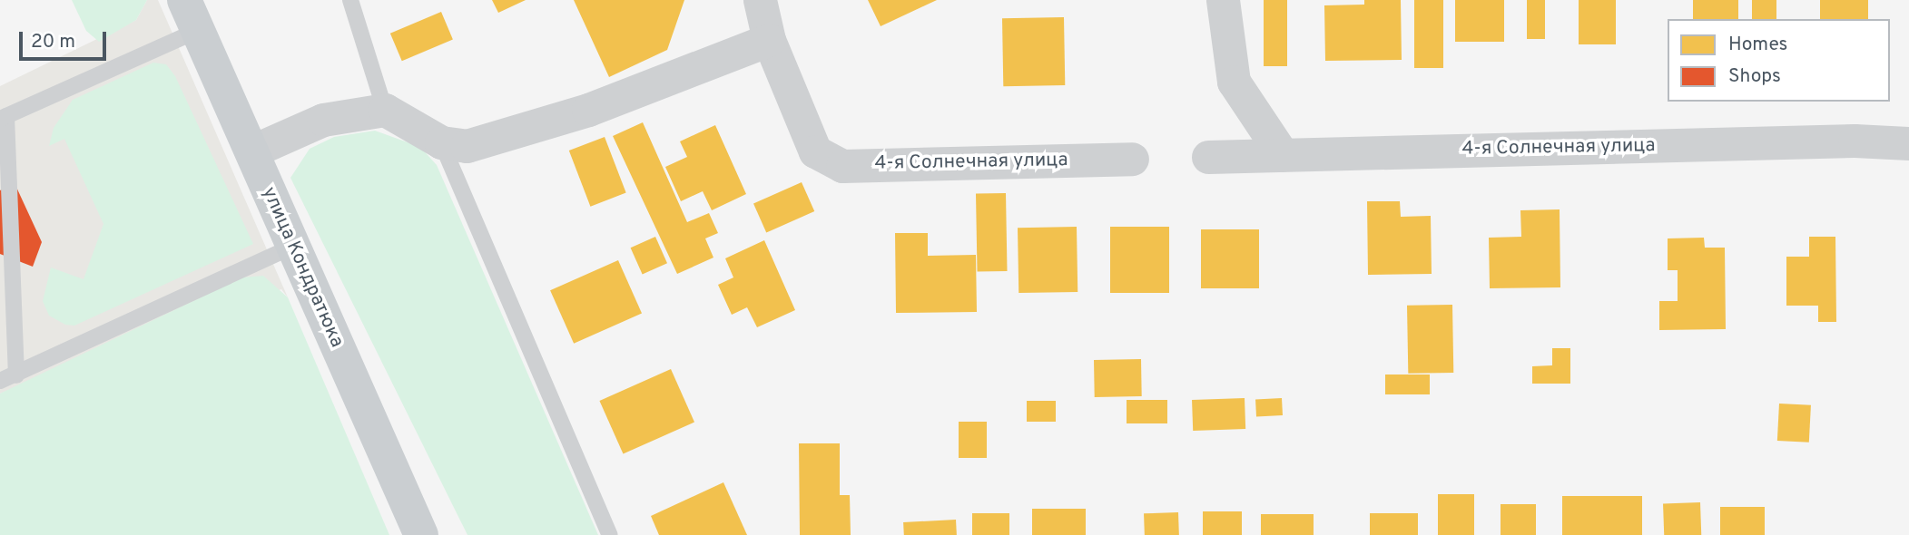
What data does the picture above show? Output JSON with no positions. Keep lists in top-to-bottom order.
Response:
{
  "streets": {
    "main road": ["улица Кондратюка"],
    "street": ["4-я Солнечная улица"]
  },
  "legend": ["Homes", "Shops"],
  "scale_bar": "20 m"
}
